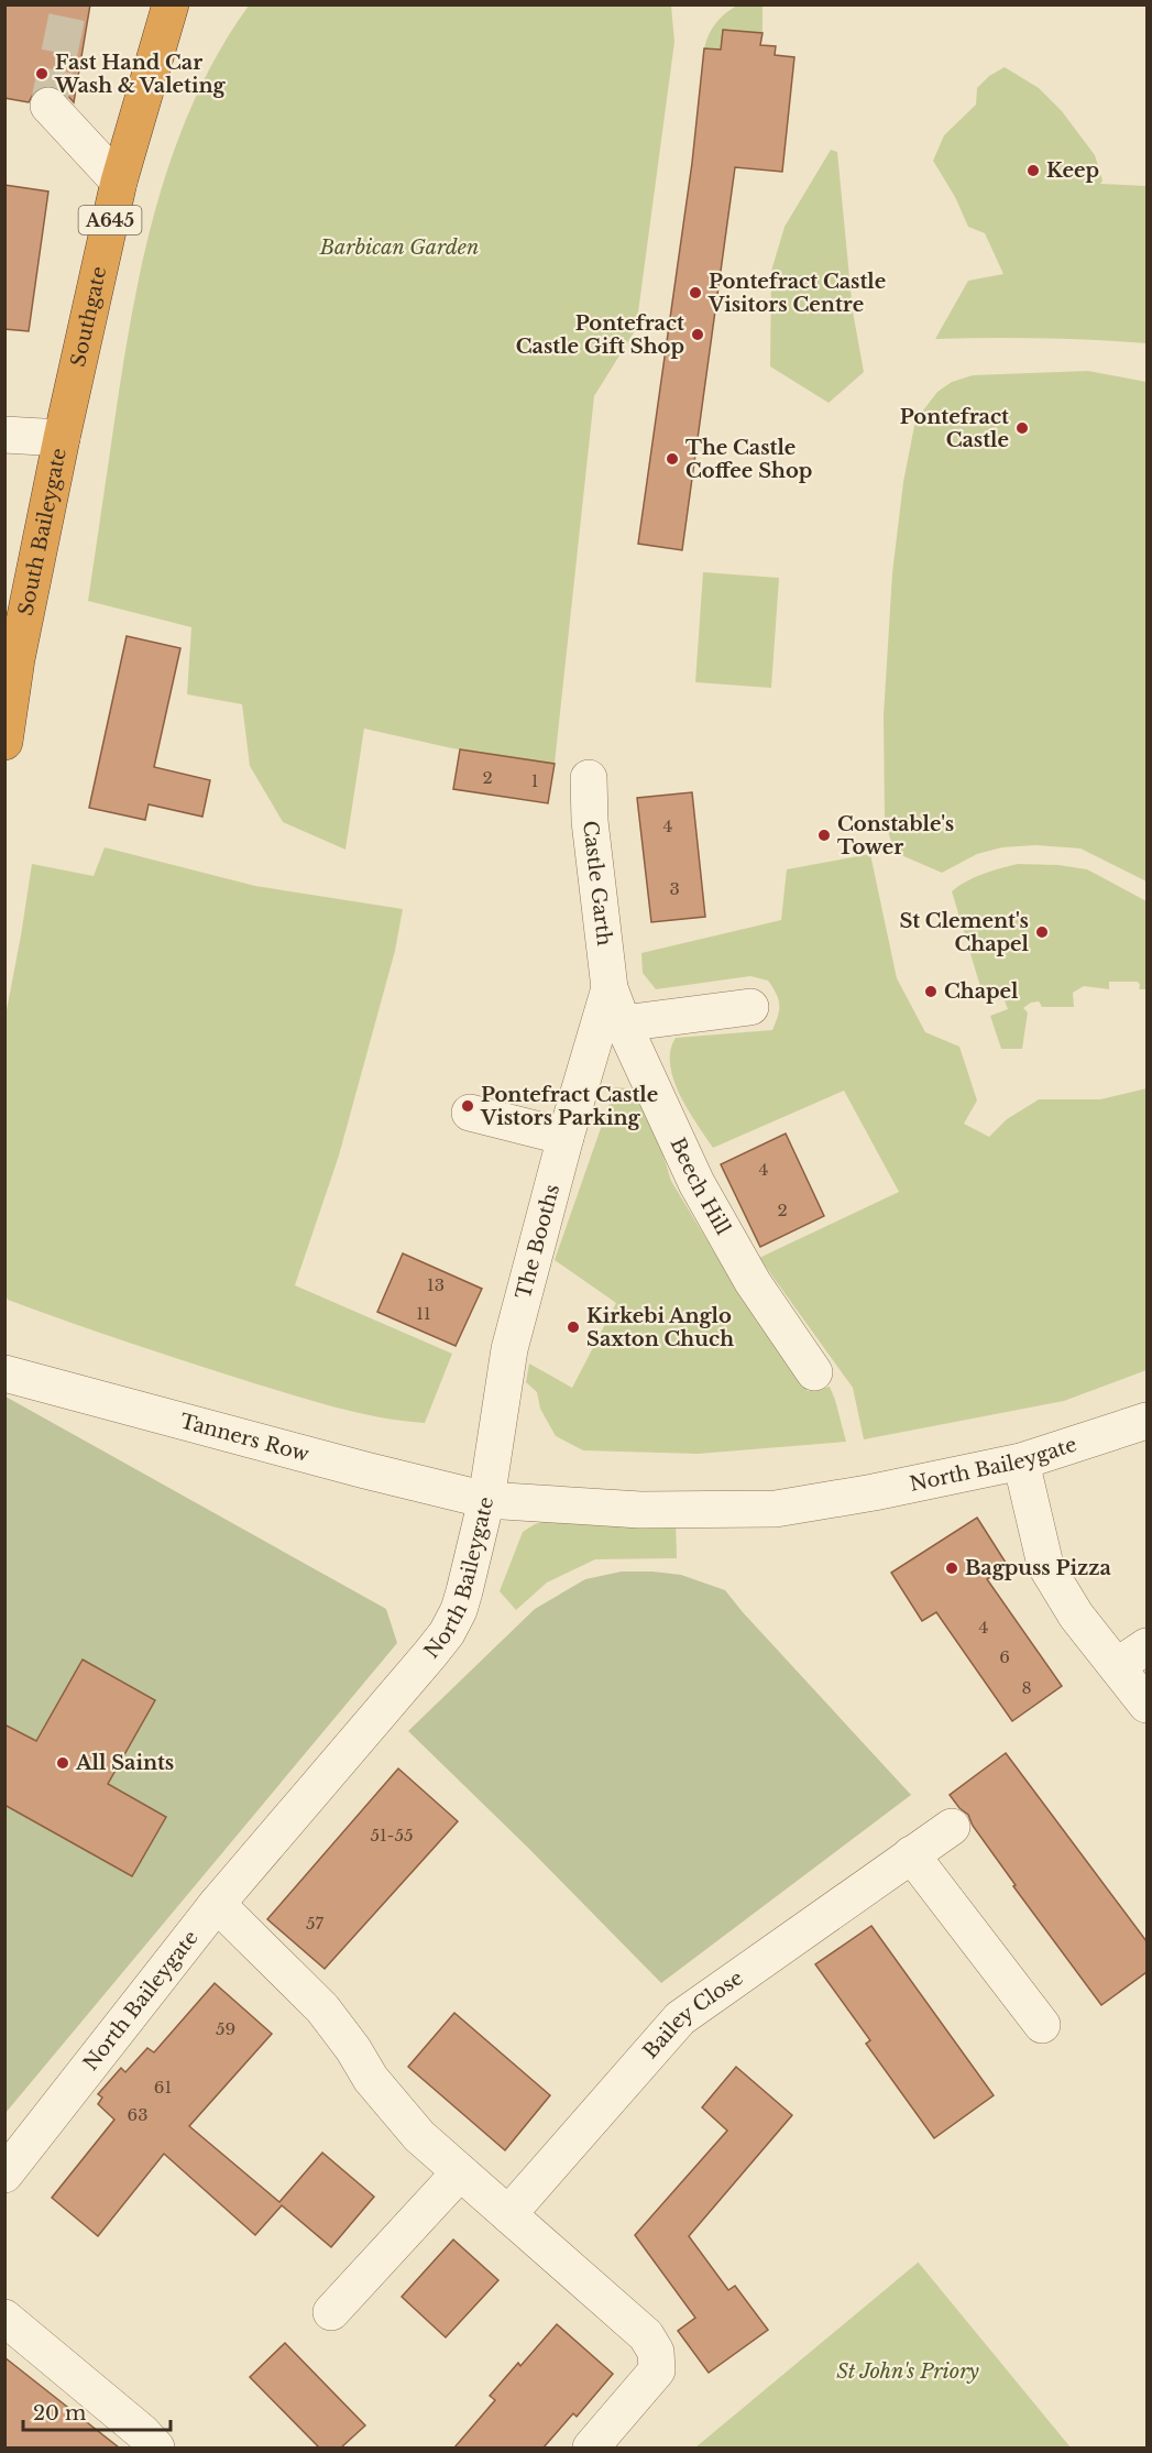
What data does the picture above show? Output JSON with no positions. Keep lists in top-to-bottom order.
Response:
{
  "streets": {
    "highway": ["A645", "Southgate", "South Baileygate"],
    "street": [
      "Castle Garth",
      "Beech Hill",
      "The Booths",
      "Tanners Row",
      "North Baileygate",
      "Bailey Close"
    ]
  },
  "crossings": [
    ["Southgate", "South Baileygate"],
    ["Castle Garth", "Beech Hill"],
    ["Castle Garth", "The Booths"],
    ["Beech Hill", "The Booths"],
    ["The Booths", "Tanners Row"],
    ["The Booths", "North Baileygate"],
    ["Tanners Row", "North Baileygate"]
  ],
  "parks": ["Barbican Garden", "St John's Priory"],
  "places": [
    "Fast Hand Car Wash & Valeting",
    "Keep",
    "Pontefract Castle Visitors Centre",
    "Pontefract Castle Gift Shop",
    "Pontefract Castle",
    "The Castle Coffee Shop",
    "Constable's Tower",
    "St Clement's Chapel",
    "Chapel",
    "Pontefract Castle Vistors Parking",
    "Kirkebi Anglo Saxton Chuch",
    "Bagpuss Pizza",
    "All Saints"
  ],
  "house_numbers": [
    "2",
    "1",
    "4",
    "3",
    "4",
    "2",
    "13",
    "11",
    "4",
    "6",
    "8",
    "51-55",
    "57",
    "59",
    "61",
    "63"
  ],
  "scale_bar": "20 m"
}
